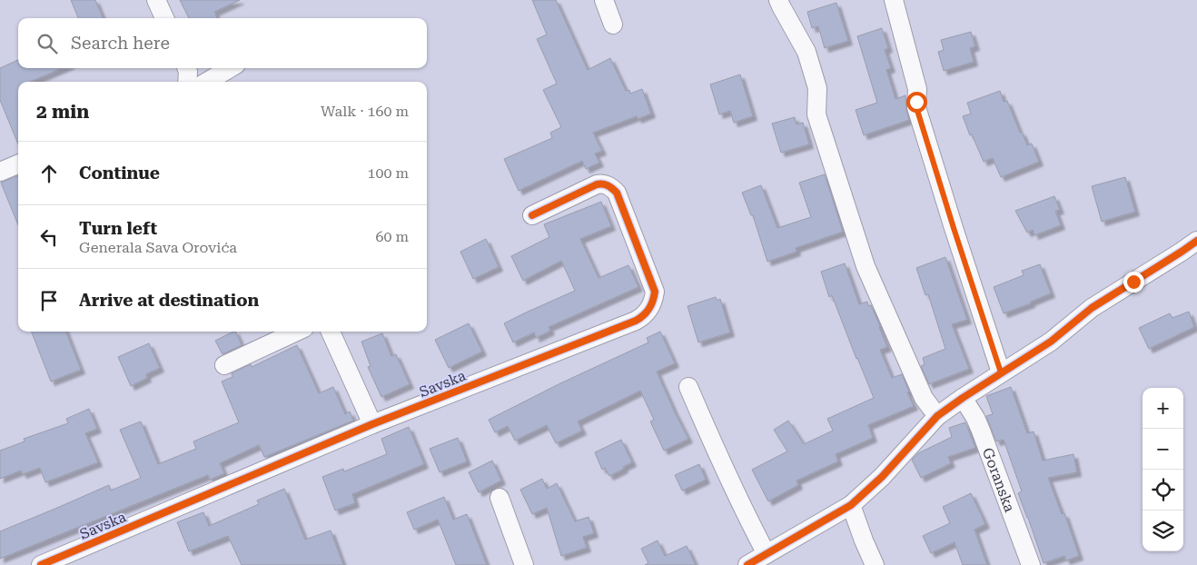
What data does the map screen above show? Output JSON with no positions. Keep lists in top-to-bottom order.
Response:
{
  "streets": {
    "street": ["Savska", "Goranska"]
  },
  "page": {
    "search": "Search here",
    "heading": ["2 min", "Walk · 160 m"],
    "list": [
      ["Continue", "100 m"],
      ["Turn left", "Generala Sava Orovića", "60 m"],
      "Arrive at destination"
    ],
    "map_buttons": ["+", "−"]
  }
}
